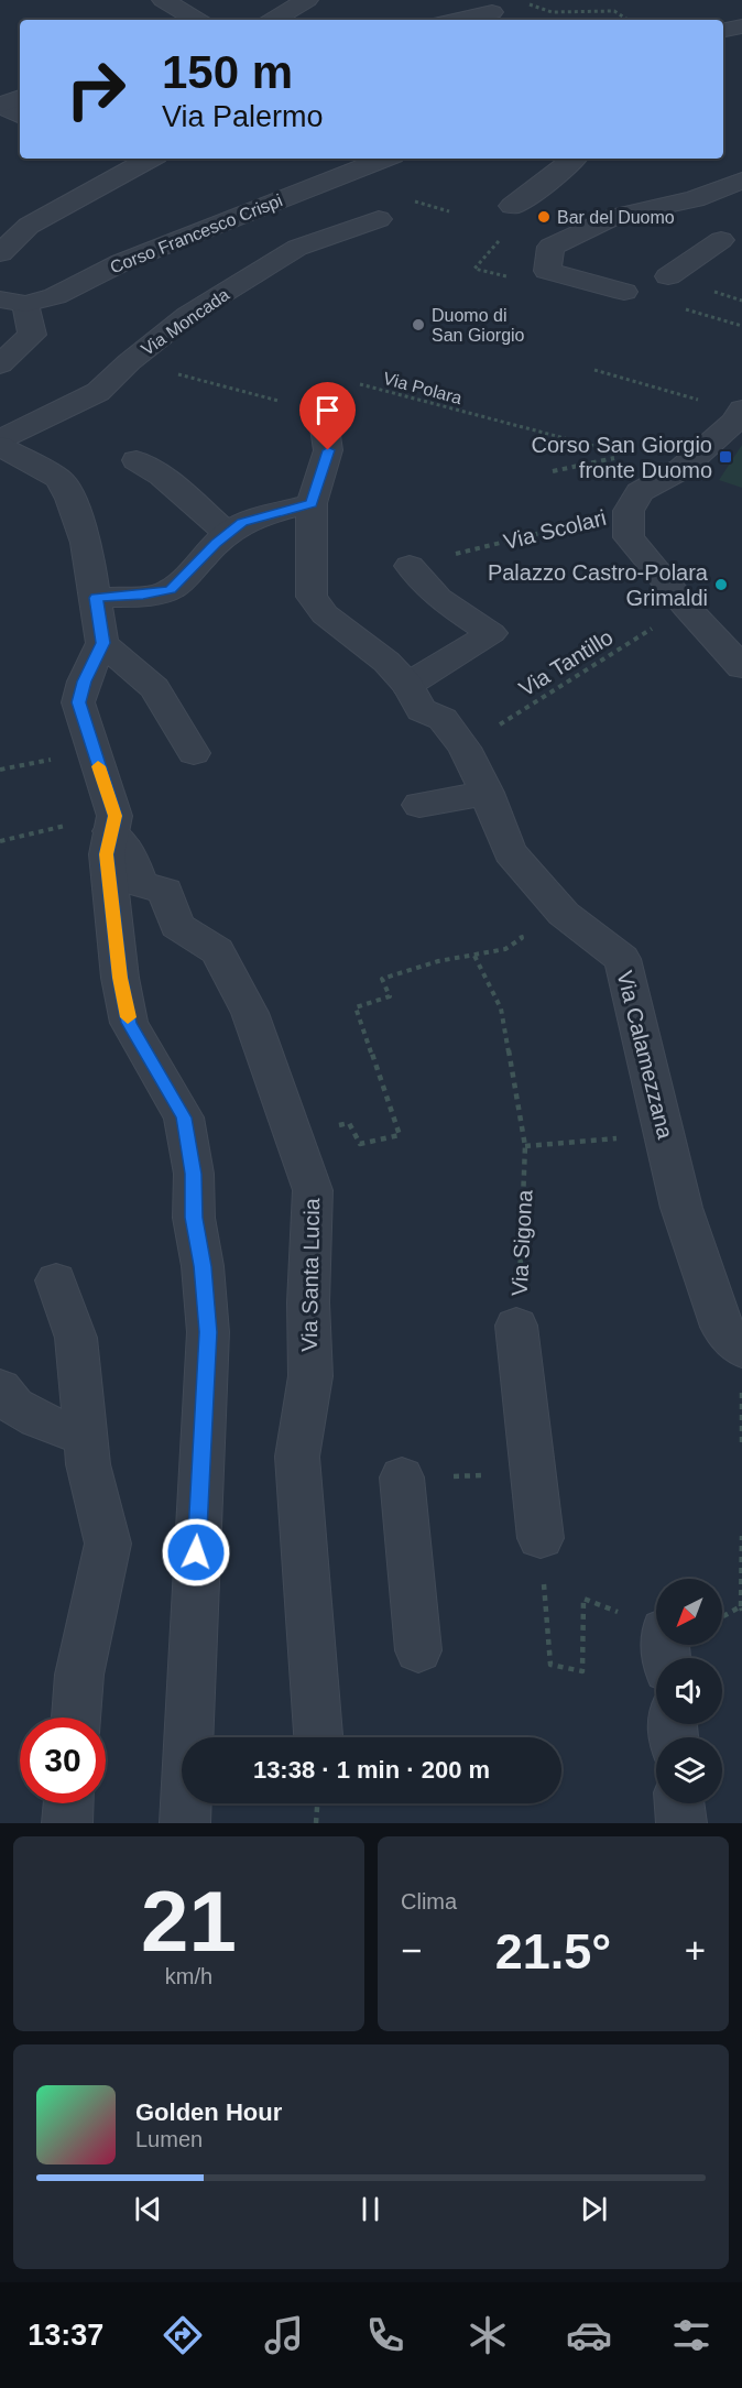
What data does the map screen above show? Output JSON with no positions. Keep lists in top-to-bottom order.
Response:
{
  "streets": {
    "street": [
      "Corso Francesco Crispi",
      "Via Moncada",
      "Via Calamezzana",
      "Via Sigona",
      "Via Santa Lucia"
    ],
    "path": ["Via Polara", "Via Scolari", "Via Tantillo"]
  },
  "crossings": [
    ["Via Moncada", "Via Polara"],
    ["Via Polara", "Via Calamezzana"],
    ["Via Tantillo", "Via Calamezzana"]
  ],
  "places": {
    "other": ["Bar del Duomo", "Duomo di San Giorgio", "Palazzo Castro-Polara Grimaldi"],
    "transit": ["Corso San Giorgio fronte Duomo"]
  },
  "north": "bottom left",
  "page": {
    "turn": ["150 m", "Via Palermo"],
    "limit": "30",
    "trip": "13:38 · 1 min · 200 m",
    "tile": [
      ["21", "km/h"],
      "Clima"
    ],
    "heat": ["−", "21.5°", "+"],
    "song": ["Golden Hour", "Lumen"],
    "tabs": "13:37"
  }
}
